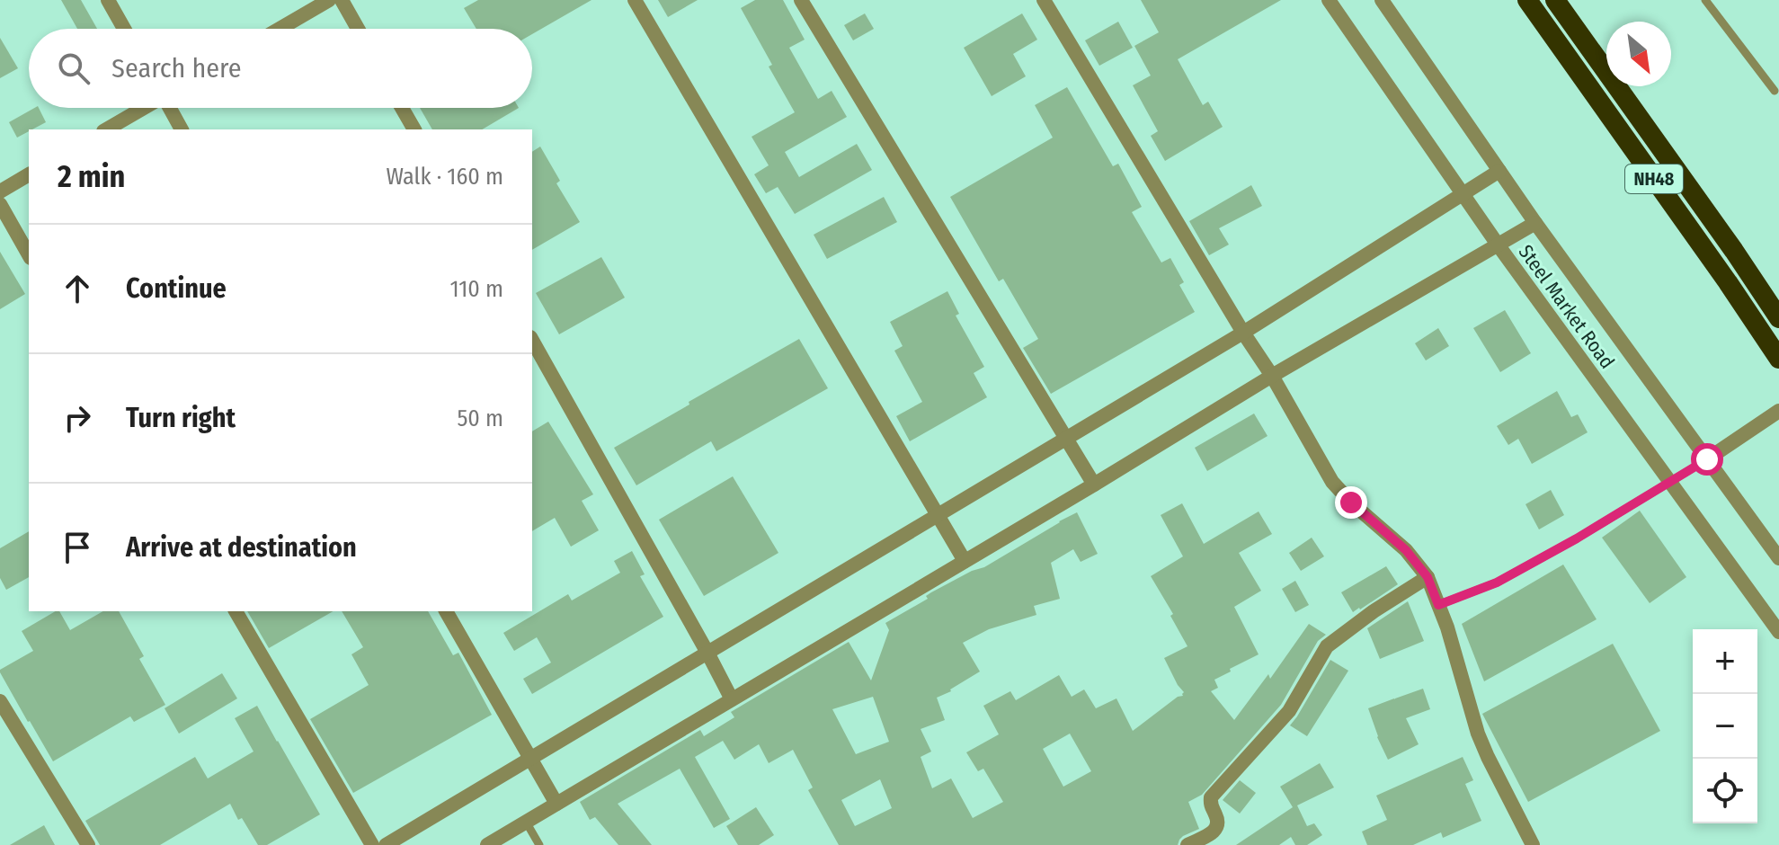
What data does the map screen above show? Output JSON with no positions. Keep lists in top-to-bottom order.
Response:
{
  "streets": {
    "highway": ["NH48"],
    "street": ["Steel Market Road"]
  },
  "north": "bottom right",
  "page": {
    "search": "Search here",
    "heading": ["2 min", "Walk · 160 m"],
    "list": [
      ["Continue", "110 m"],
      ["Turn right", "50 m"],
      "Arrive at destination"
    ],
    "map_buttons": ["+", "−"]
  }
}
